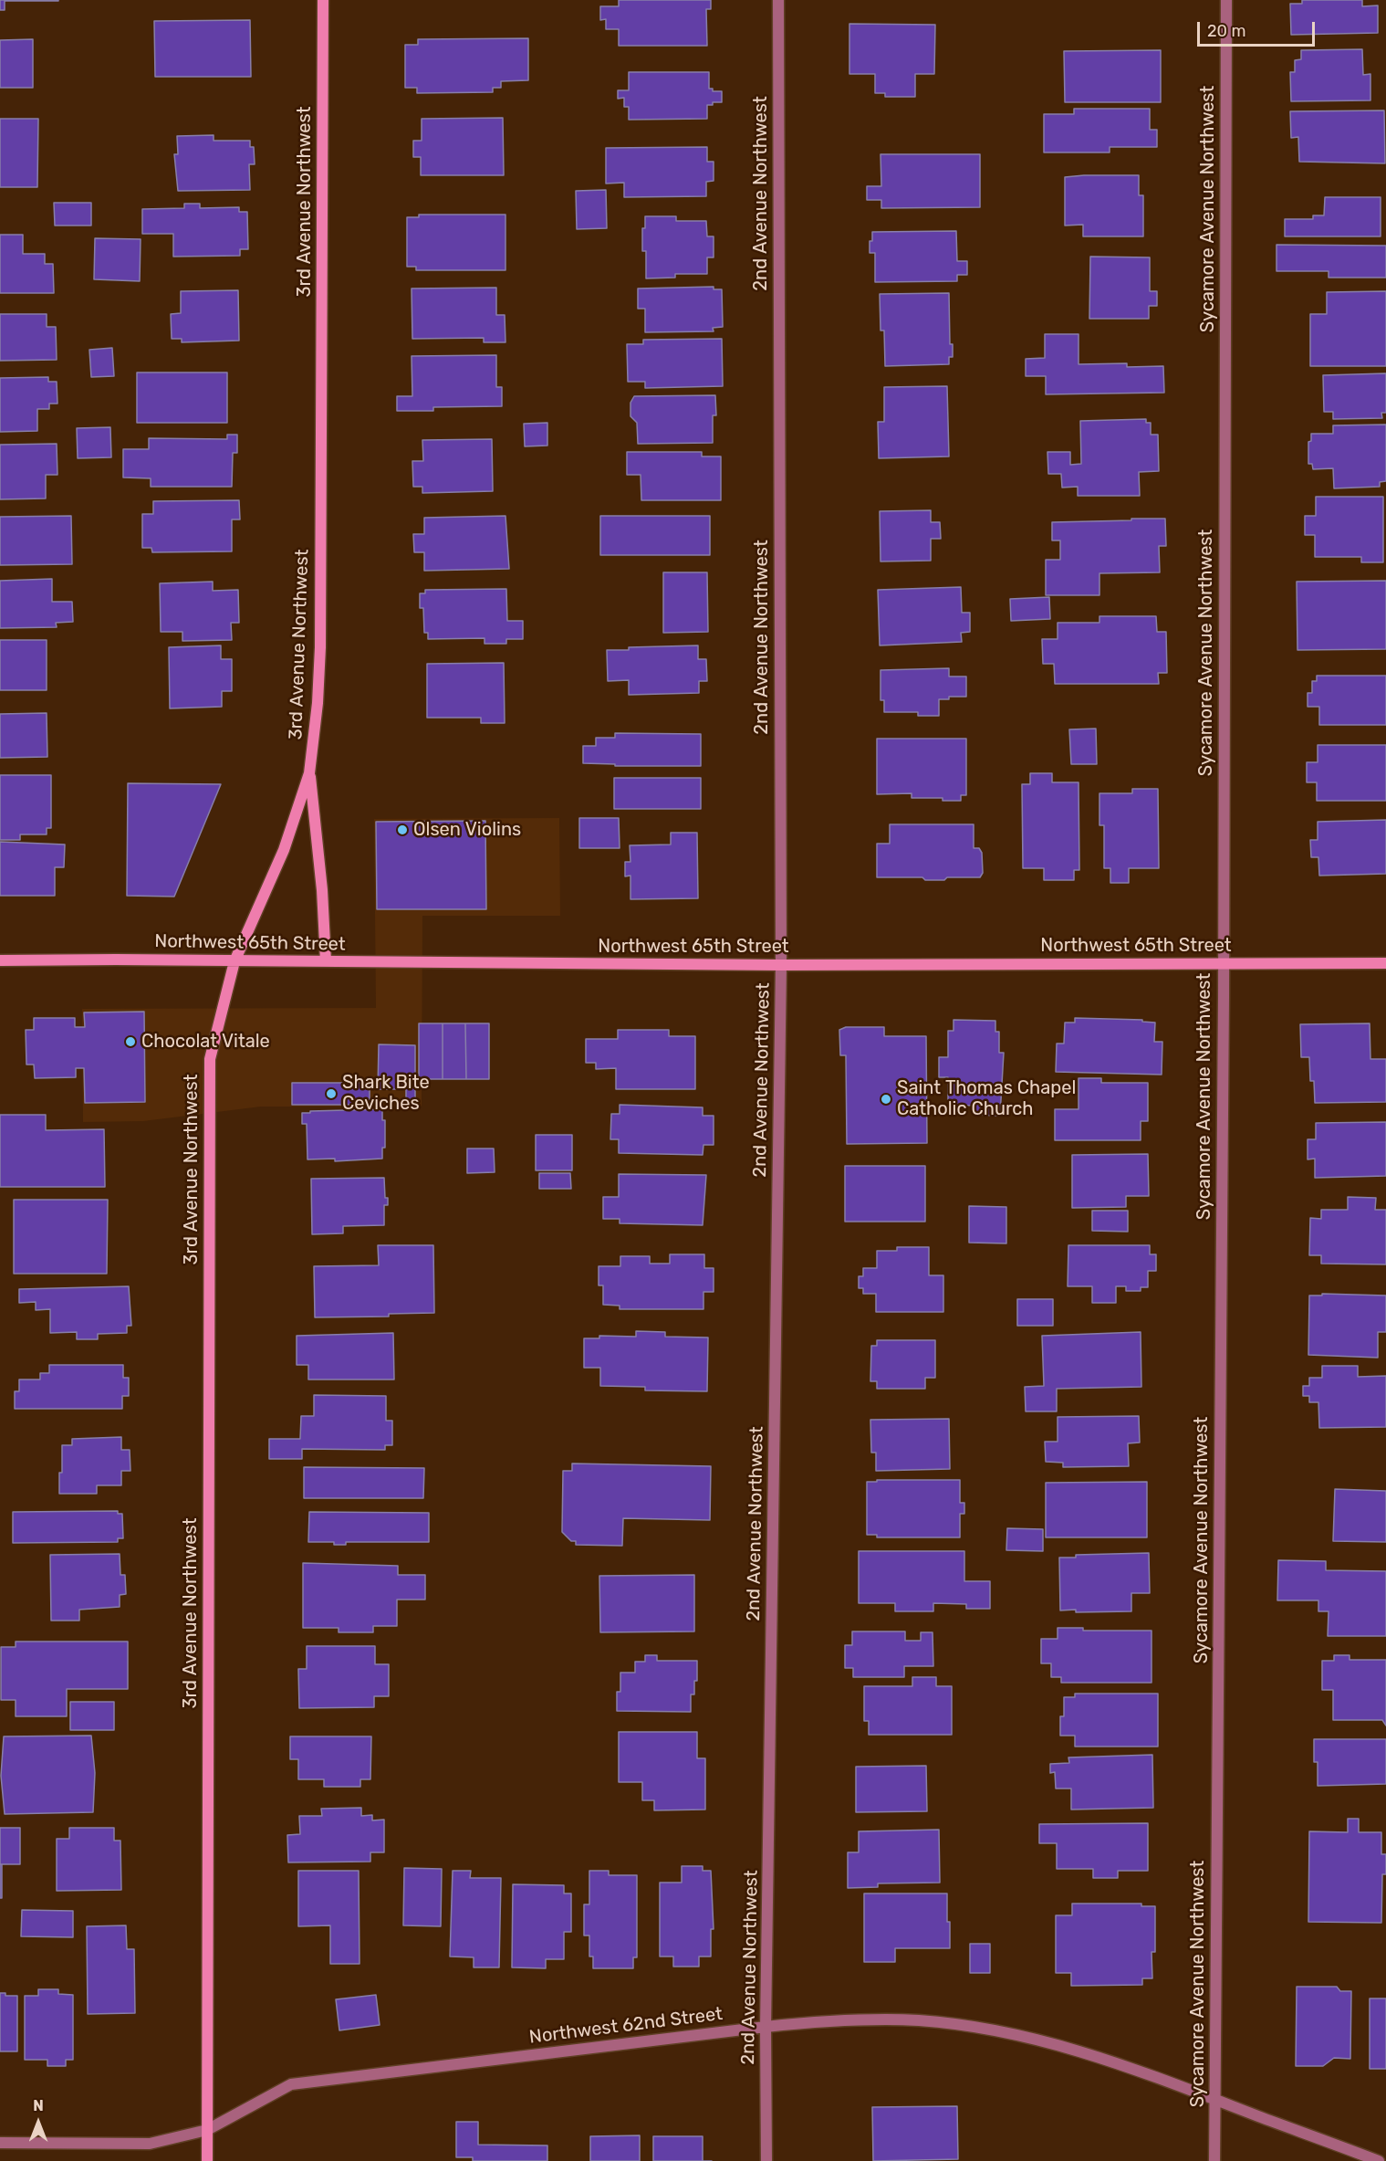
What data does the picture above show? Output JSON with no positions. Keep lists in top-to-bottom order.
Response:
{
  "streets": {
    "street": [
      "2nd Avenue Northwest",
      "3rd Avenue Northwest",
      "Sycamore Avenue Northwest",
      "Northwest 65th Street",
      "Northwest 62nd Street"
    ]
  },
  "crossings": [
    ["2nd Avenue Northwest", "Northwest 65th Street"],
    ["2nd Avenue Northwest", "Northwest 62nd Street"],
    ["3rd Avenue Northwest", "Northwest 65th Street"],
    ["3rd Avenue Northwest", "Northwest 62nd Street"],
    ["Sycamore Avenue Northwest", "Northwest 65th Street"],
    ["Sycamore Avenue Northwest", "Northwest 62nd Street"]
  ],
  "places": [
    "Olsen Violins",
    "Chocolat Vitale",
    "Shark Bite Ceviches",
    "Saint Thomas Chapel Catholic Church"
  ],
  "scale_bar": "20 m",
  "north": "top"
}
